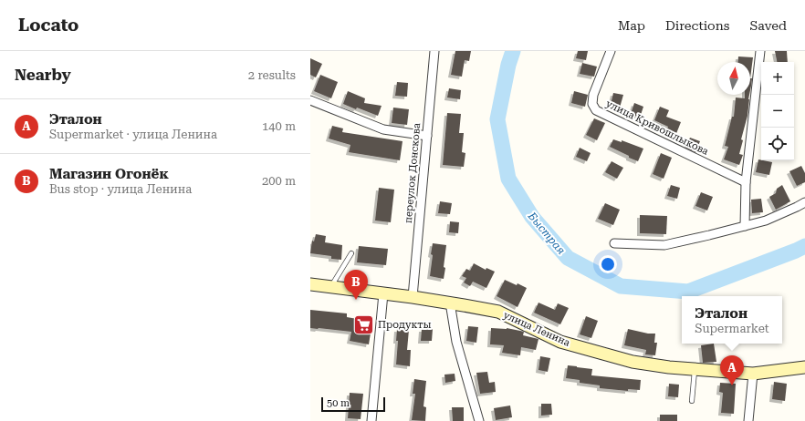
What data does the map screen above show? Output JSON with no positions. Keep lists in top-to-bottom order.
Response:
{
  "streets": {
    "street": ["улица Кривошлыкова", "переулок Донскова", "улица Ленина"]
  },
  "crossings": [
    ["переулок Донскова", "улица Ленина"]
  ],
  "water": ["Быстрая"],
  "places": {
    "supermarket": ["Продукты"]
  },
  "scale_bar": "50 m",
  "north": "top",
  "page": {
    "header": "Locato",
    "nav": ["Map", "Directions", "Saved"],
    "heading": ["Nearby", "2 results"],
    "map_buttons": ["+", "−"],
    "list": [
      {
        "mark": "A",
        "name": "Эталон",
        "note": "Supermarket · улица Ленина",
        "value": "140 m"
      },
      {
        "mark": "B",
        "name": "Магазин Огонёк",
        "note": "Bus stop · улица Ленина",
        "value": "200 m"
      }
    ],
    "pins": ["B", "A"],
    "popup": ["Эталон", "Supermarket"],
    "scale": "50 m"
  }
}
